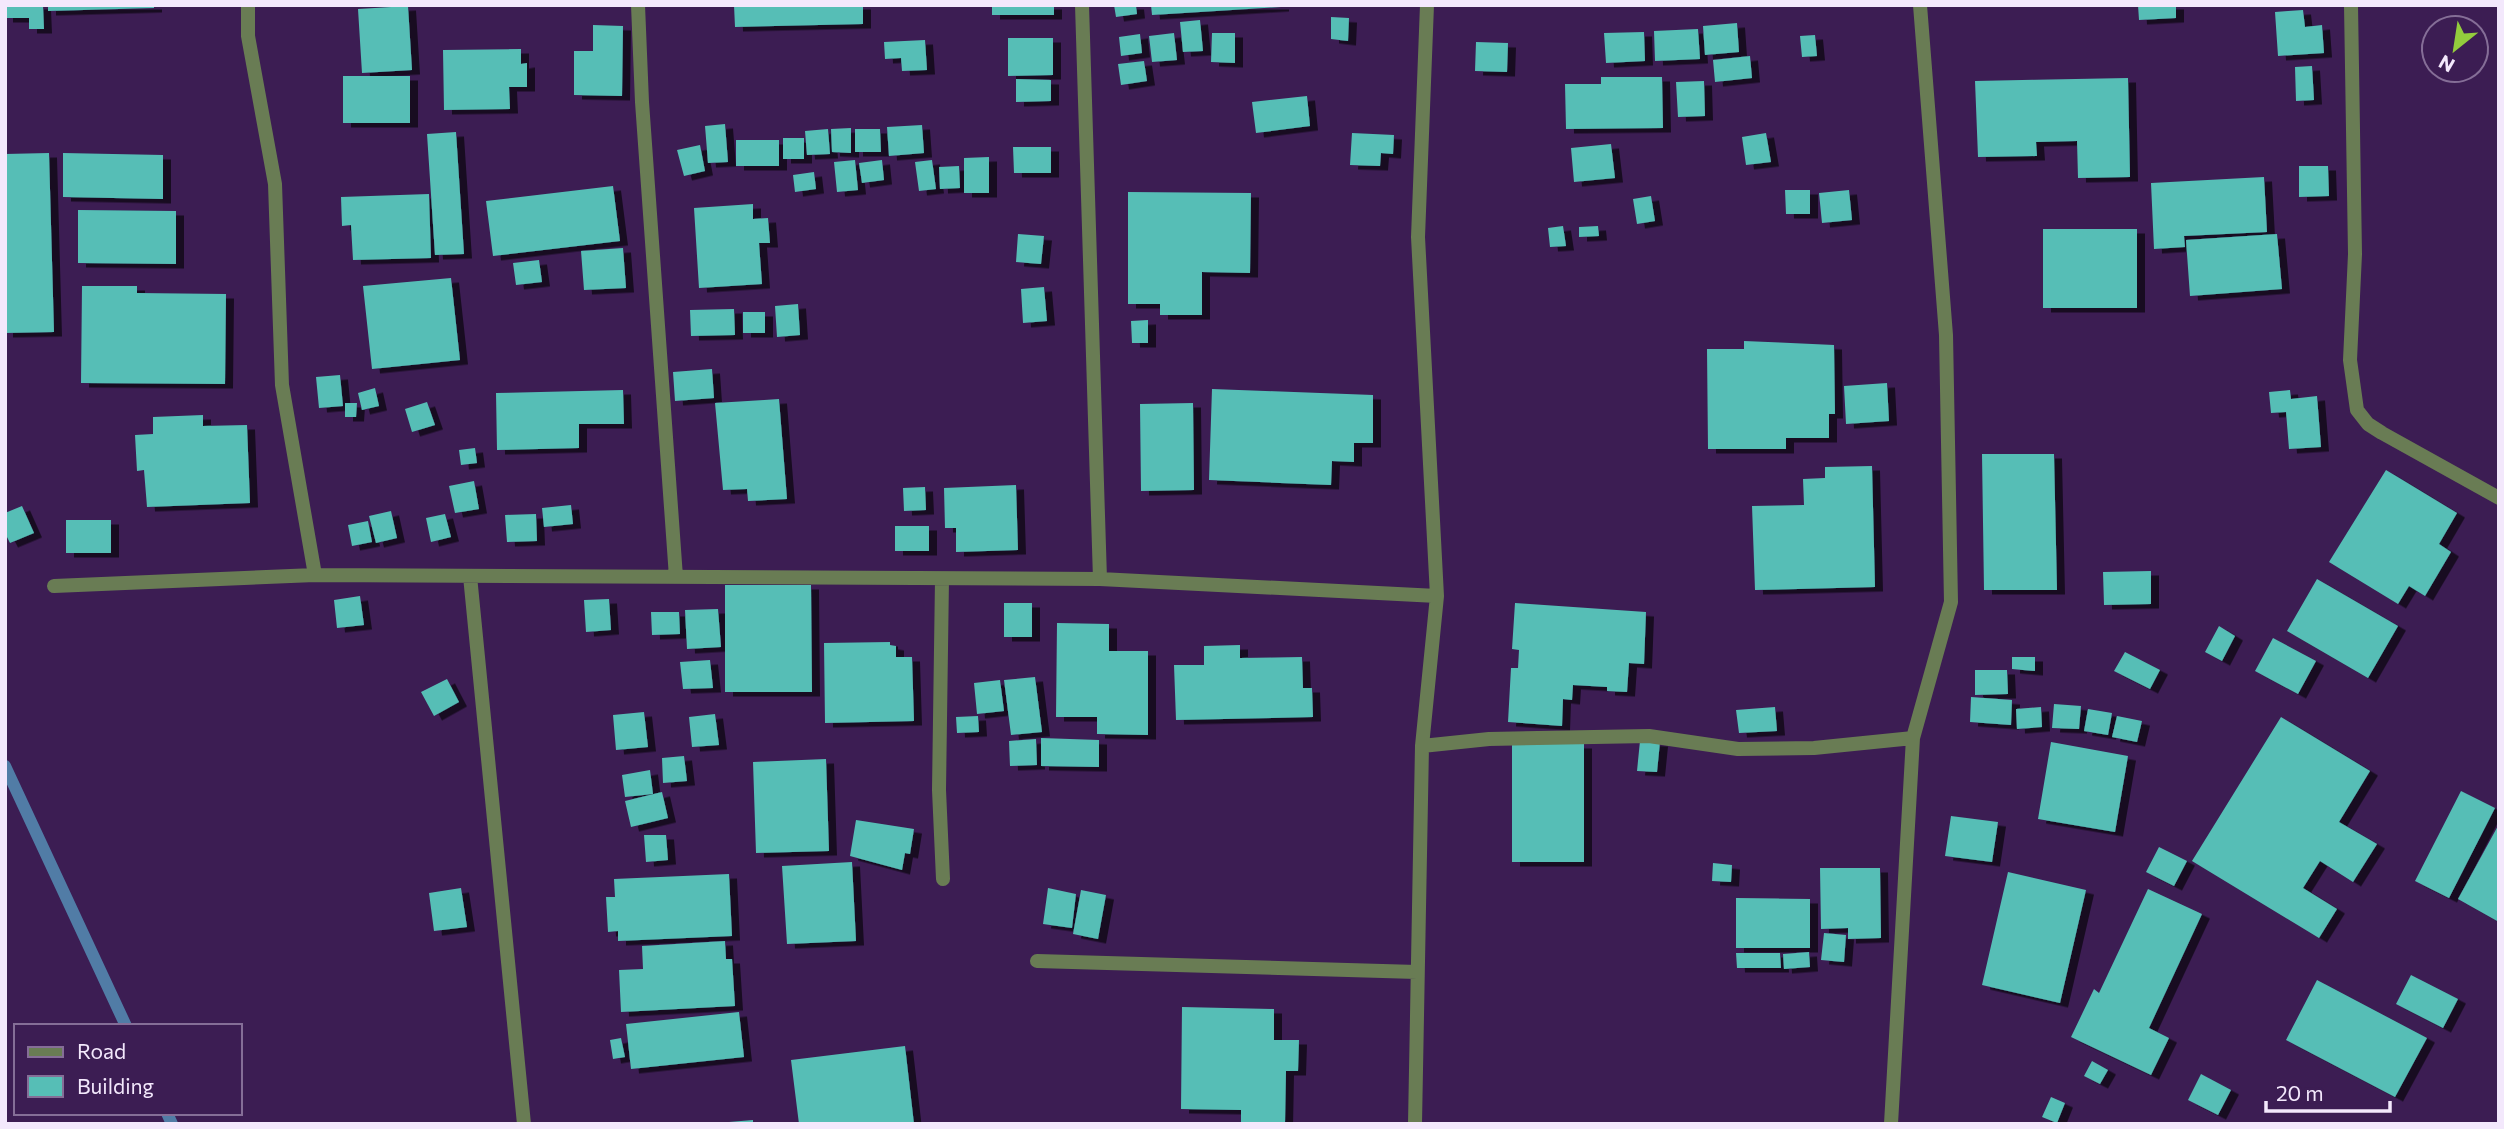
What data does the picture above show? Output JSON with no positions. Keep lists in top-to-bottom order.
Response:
{
  "legend": ["Road", "Building"],
  "scale_bar": "20 m",
  "north": "bottom left"
}
